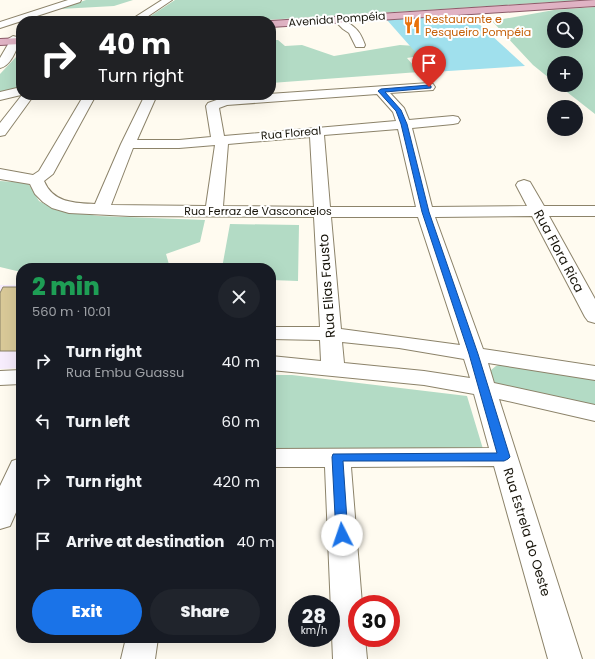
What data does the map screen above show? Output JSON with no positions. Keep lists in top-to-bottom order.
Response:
{
  "streets": {
    "main road": ["Avenida Pompéia"],
    "street": [
      "Rua Floreal",
      "Rua Ferraz de Vasconcelos",
      "Rua Flora Rica",
      "Rua Elias Fausto",
      "Rua Estrela do Oeste"
    ]
  },
  "crossings": [
    ["Rua Floreal", "Rua Elias Fausto"],
    ["Rua Floreal", "Rua Estrela do Oeste"],
    ["Rua Ferraz de Vasconcelos", "Rua Flora Rica"],
    ["Rua Ferraz de Vasconcelos", "Rua Elias Fausto"],
    ["Rua Ferraz de Vasconcelos", "Rua Estrela do Oeste"]
  ],
  "places": {
    "restaurant": ["Restaurante e Pesqueiro Pompéia"]
  },
  "page": {
    "map_buttons": ["+", "−"],
    "turn": ["40 m", "Turn right"],
    "heading": ["2 min", "560 m · 10:01"],
    "list": [
      {
        "name": "Turn right",
        "note": "Rua Embu Guassu",
        "value": "40 m"
      },
      {
        "name": "Turn left",
        "value": "60 m"
      },
      {
        "name": "Turn right",
        "value": "420 m"
      },
      {
        "name": "Arrive at destination",
        "value": "40 m"
      }
    ],
    "buttons": ["Exit", "Share"],
    "speed": "28 km/h",
    "limit": "30"
  }
}
